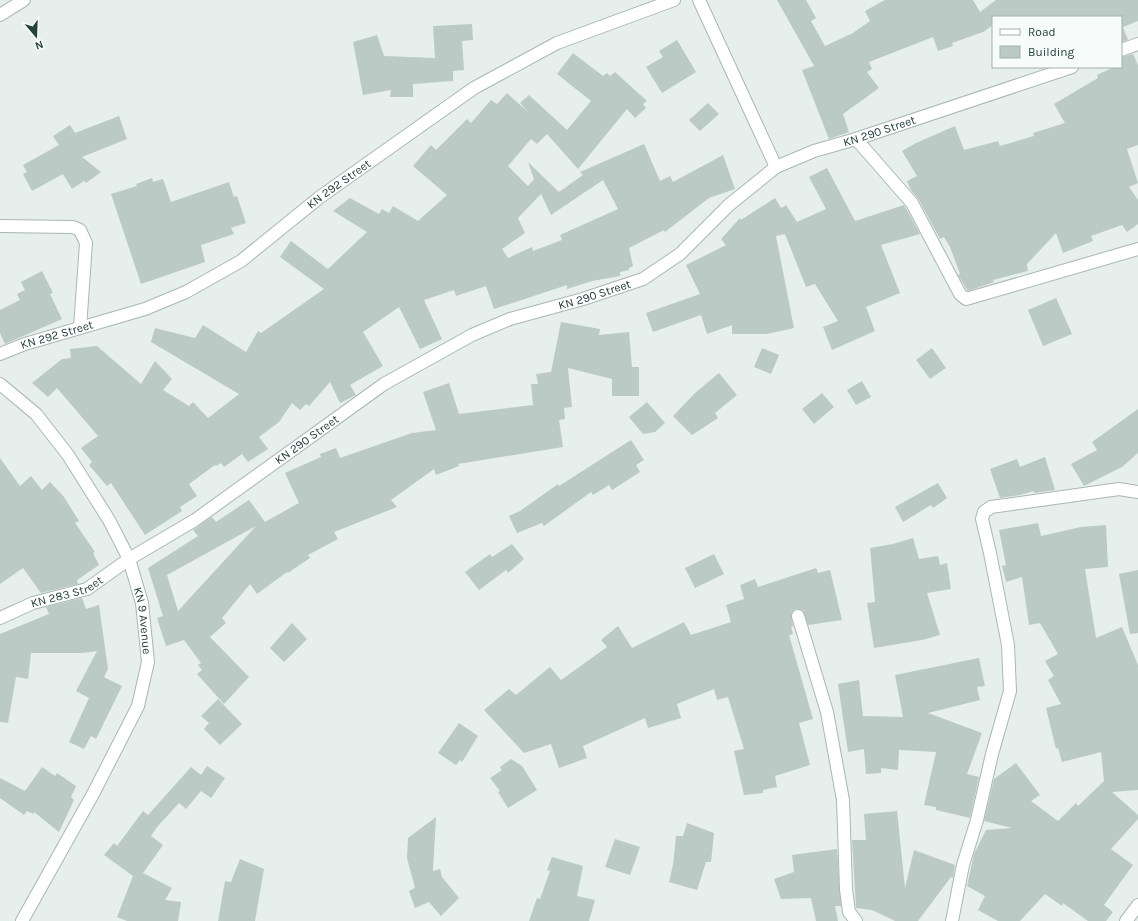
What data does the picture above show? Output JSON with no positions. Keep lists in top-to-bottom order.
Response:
{
  "streets": {
    "street": [
      "KN 290 Street",
      "KN 292 Street",
      "KN 283 Street",
      "KN 9 Avenue"
    ]
  },
  "crossings": [
    ["KN 290 Street", "KN 283 Street"],
    ["KN 290 Street", "KN 9 Avenue"],
    ["KN 283 Street", "KN 9 Avenue"]
  ],
  "legend": ["Road", "Building"],
  "north": "bottom"
}
